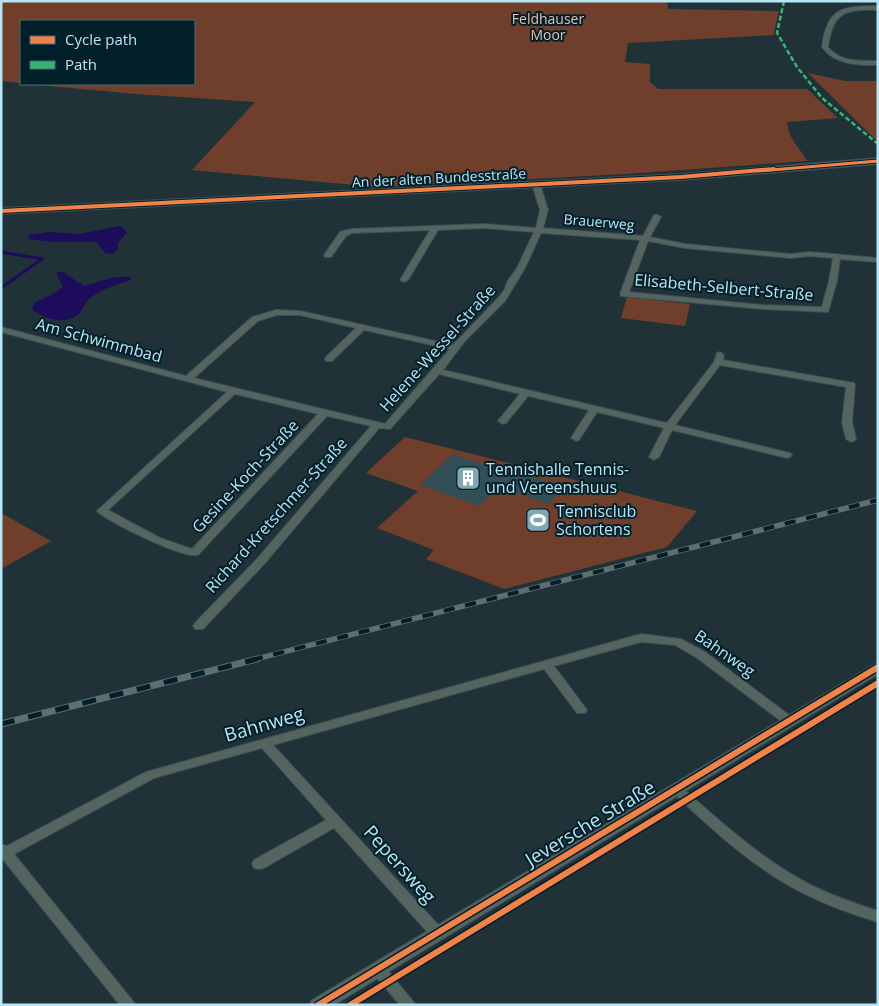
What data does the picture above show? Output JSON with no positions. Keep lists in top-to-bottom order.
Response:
{
  "streets": {
    "street": [
      "An der alten Bundesstraße",
      "Brauerweg",
      "Elisabeth-Selbert-Straße",
      "Am Schwimmbad",
      "Helene-Wessel-Straße",
      "Gesine-Koch-Straße",
      "Richard-Kretschmer-Straße",
      "Bahnweg",
      "Jeversche Straße",
      "Pepersweg"
    ]
  },
  "crossings": [
    ["An der alten Bundesstraße", "Helene-Wessel-Straße"],
    ["Brauerweg", "Elisabeth-Selbert-Straße"],
    ["Brauerweg", "Helene-Wessel-Straße"],
    ["Am Schwimmbad", "Helene-Wessel-Straße"],
    ["Helene-Wessel-Straße", "Gesine-Koch-Straße"],
    ["Helene-Wessel-Straße", "Richard-Kretschmer-Straße"],
    ["Bahnweg", "Jeversche Straße"],
    ["Bahnweg", "Pepersweg"],
    ["Jeversche Straße", "Pepersweg"]
  ],
  "parks": ["Feldhauser Moor"],
  "places": {
    "building": ["Tennishalle Tennis- und Vereenshuus"],
    "sports": ["Tennisclub Schortens"]
  },
  "legend": ["Cycle path", "Path"]
}
